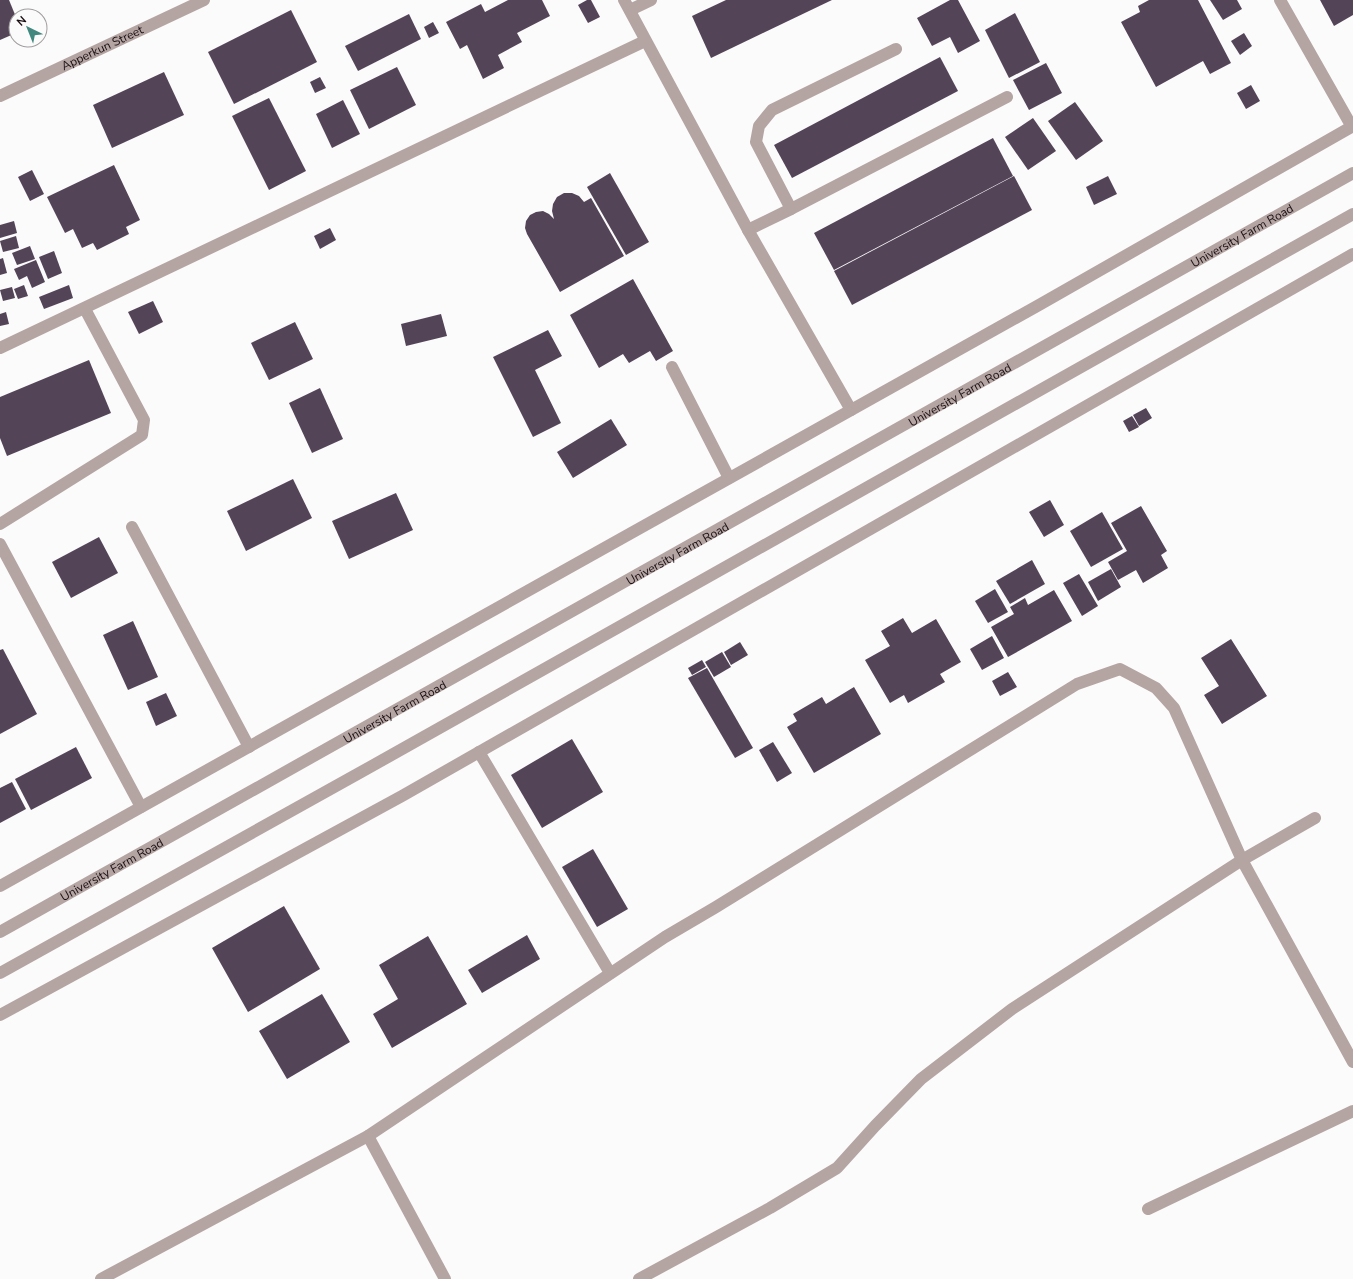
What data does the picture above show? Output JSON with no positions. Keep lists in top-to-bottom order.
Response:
{
  "streets": {
    "street": ["Apperkun Street", "University Farm Road"]
  },
  "north": "top left"
}
